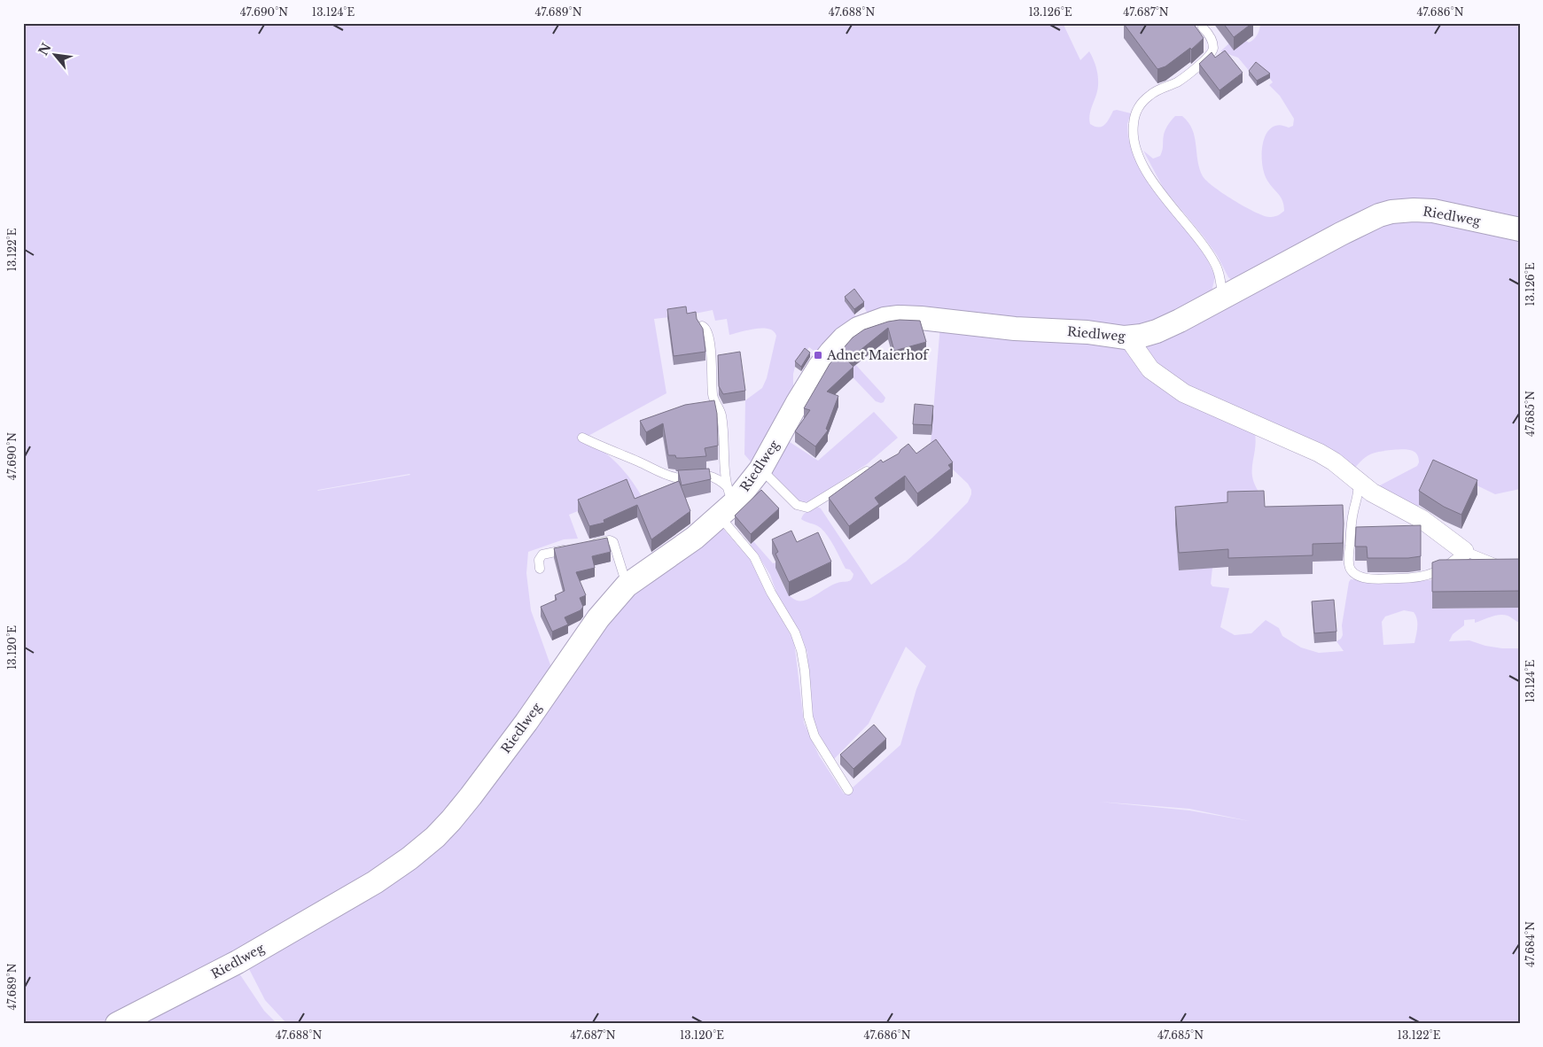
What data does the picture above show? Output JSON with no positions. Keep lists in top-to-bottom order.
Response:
{
  "streets": {
    "street": ["Riedlweg"]
  },
  "places": {
    "transit": ["Adnet Maierhof"]
  },
  "north": "top left",
  "coordinates": [
    "47.690°N",
    "13.124°E",
    "47.689°N",
    "47.688°N",
    "13.126°E",
    "47.687°N",
    "47.686°N",
    "13.122°E",
    "47.685°N",
    "13.120°E",
    "47.684°N"
  ]
}
